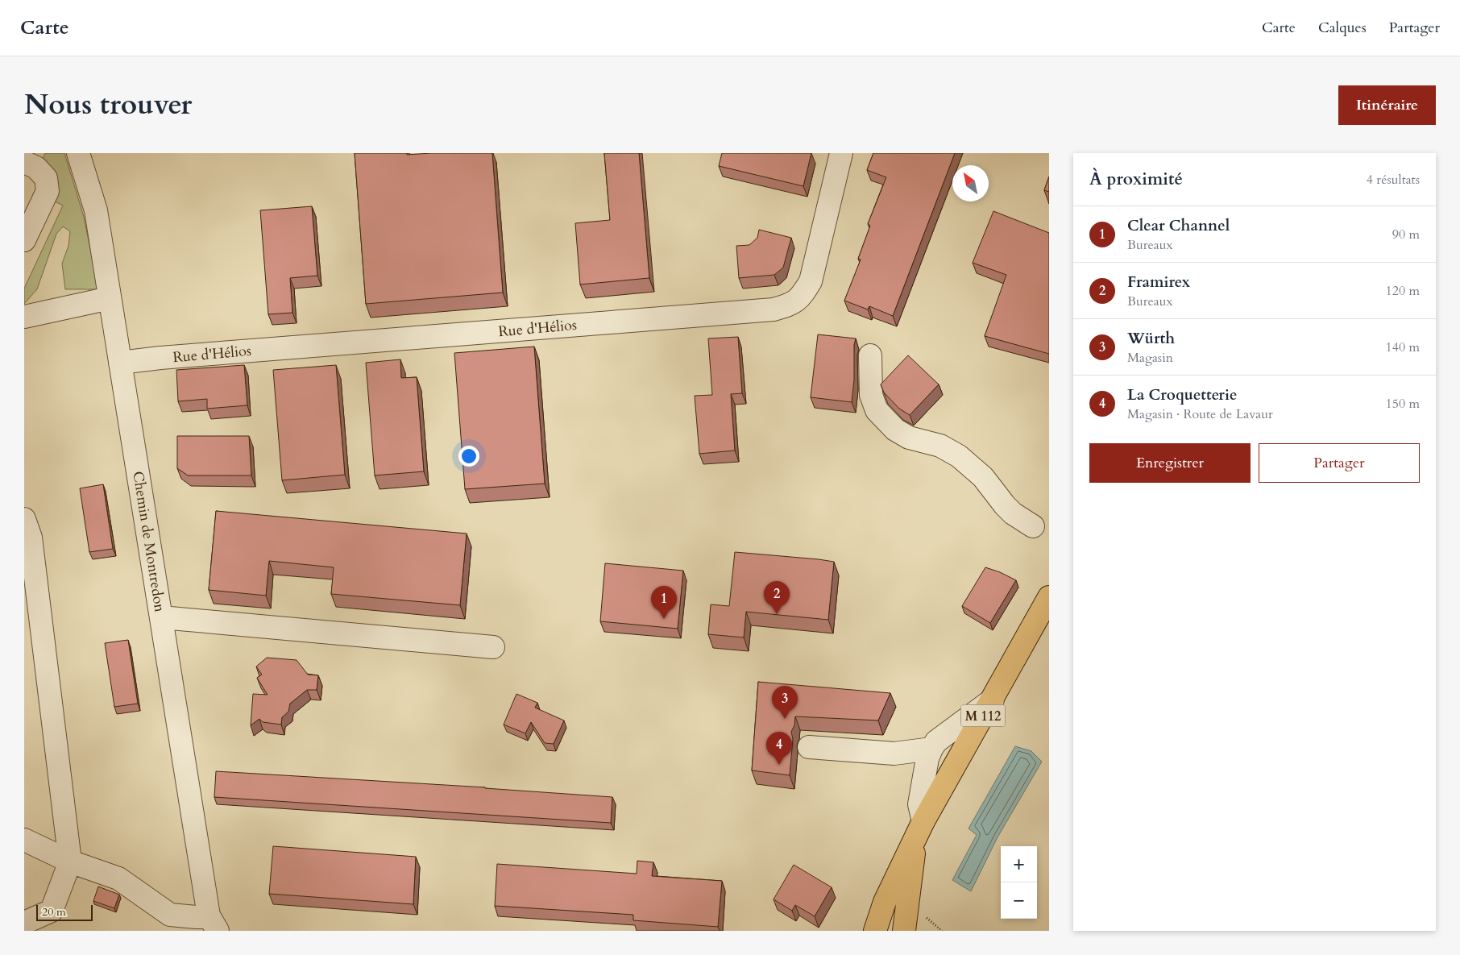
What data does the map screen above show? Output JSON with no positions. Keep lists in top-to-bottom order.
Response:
{
  "streets": {
    "main road": ["M 112"],
    "street": ["Rue d'Hélios", "Chemin de Montredon"]
  },
  "crossings": [
    ["Rue d'Hélios", "Chemin de Montredon"]
  ],
  "scale_bar": "20 m",
  "north": "top left",
  "page": {
    "header": "Carte",
    "nav": ["Carte", "Calques", "Partager"],
    "title": "Nous trouver",
    "buttons": [
      "Itinéraire",
      ["Enregistrer", "Partager"]
    ],
    "heading": ["À proximité", "4 résultats"],
    "list": [
      {
        "mark": "1",
        "name": "Clear Channel",
        "note": "Bureaux",
        "value": "90 m"
      },
      {
        "mark": "2",
        "name": "Framirex",
        "note": "Bureaux",
        "value": "120 m"
      },
      {
        "mark": "3",
        "name": "Würth",
        "note": "Magasin",
        "value": "140 m"
      },
      {
        "mark": "4",
        "name": "La Croquetterie",
        "note": "Magasin · Route de Lavaur",
        "value": "150 m"
      }
    ],
    "pins": [
      "2",
      "1",
      "3",
      "4"
    ],
    "map_buttons": ["+", "−"],
    "scale": "20 m"
  }
}
